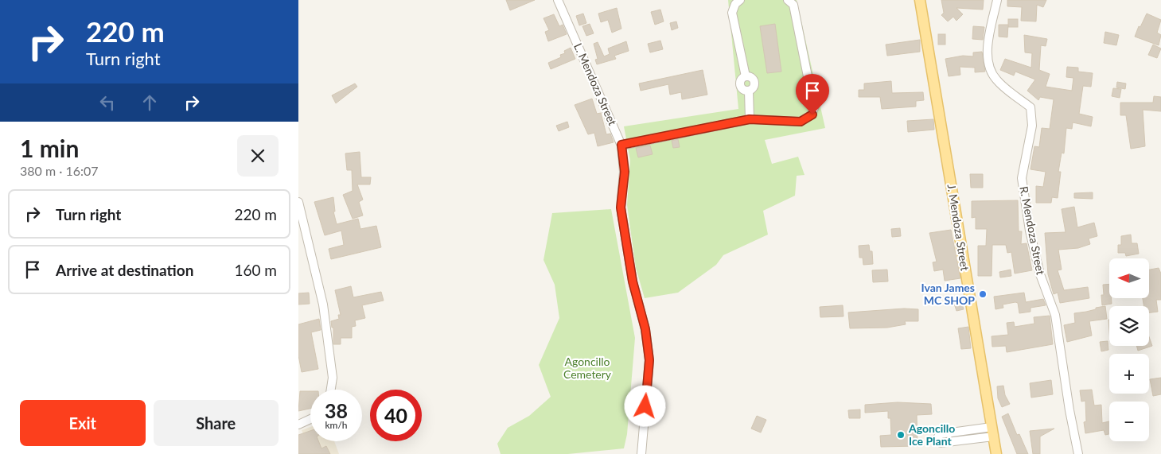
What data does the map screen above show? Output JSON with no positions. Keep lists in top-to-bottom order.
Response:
{
  "streets": {
    "main road": ["J. Mendoza Street"],
    "street": ["L. Mendoza Street", "R. Mendoza Street"]
  },
  "parks": ["Agoncillo Cemetery"],
  "places": ["Ivan James MC SHOP", "Agoncillo Ice Plant"],
  "north": "left",
  "page": {
    "turn": ["220 m", "Turn right"],
    "heading": ["1 min", "380 m · 16:07"],
    "list": [
      {
        "name": "Turn right",
        "value": "220 m"
      },
      {
        "name": "Arrive at destination",
        "value": "160 m"
      }
    ],
    "map_buttons": ["+", "−"],
    "speed": "38 km/h",
    "limit": "40",
    "buttons": ["Exit", "Share"]
  }
}
